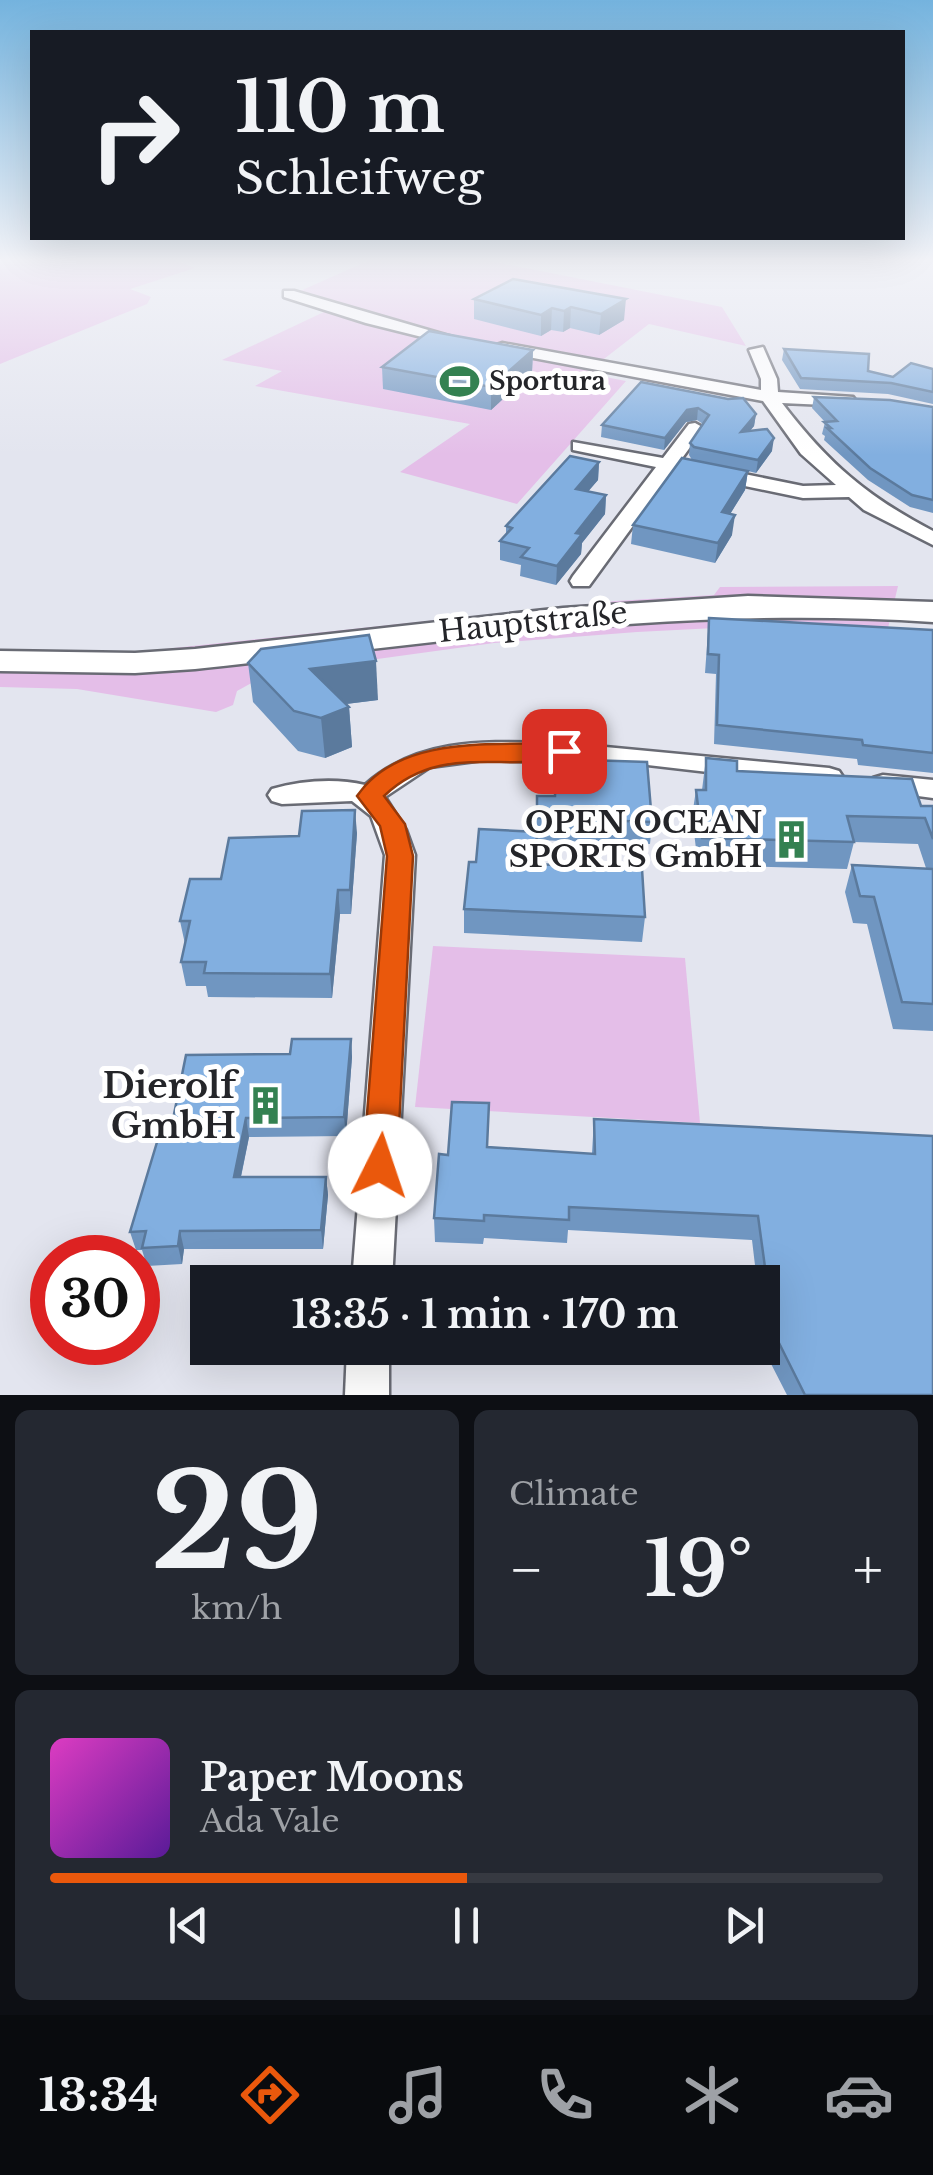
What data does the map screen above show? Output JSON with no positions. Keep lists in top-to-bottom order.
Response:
{
  "streets": {
    "main road": ["Hauptstraße"]
  },
  "places": {
    "sports": ["Sportura"],
    "building": ["OPEN OCEAN SPORTS GmbH", "Dierolf GmbH"]
  },
  "page": {
    "turn": ["110 m", "Schleifweg"],
    "limit": "30",
    "trip": "13:35 · 1 min · 170 m",
    "tile": [
      ["29", "km/h"],
      "Climate"
    ],
    "heat": ["−", "19°", "+"],
    "song": ["Paper Moons", "Ada Vale"],
    "tabs": "13:34"
  }
}
